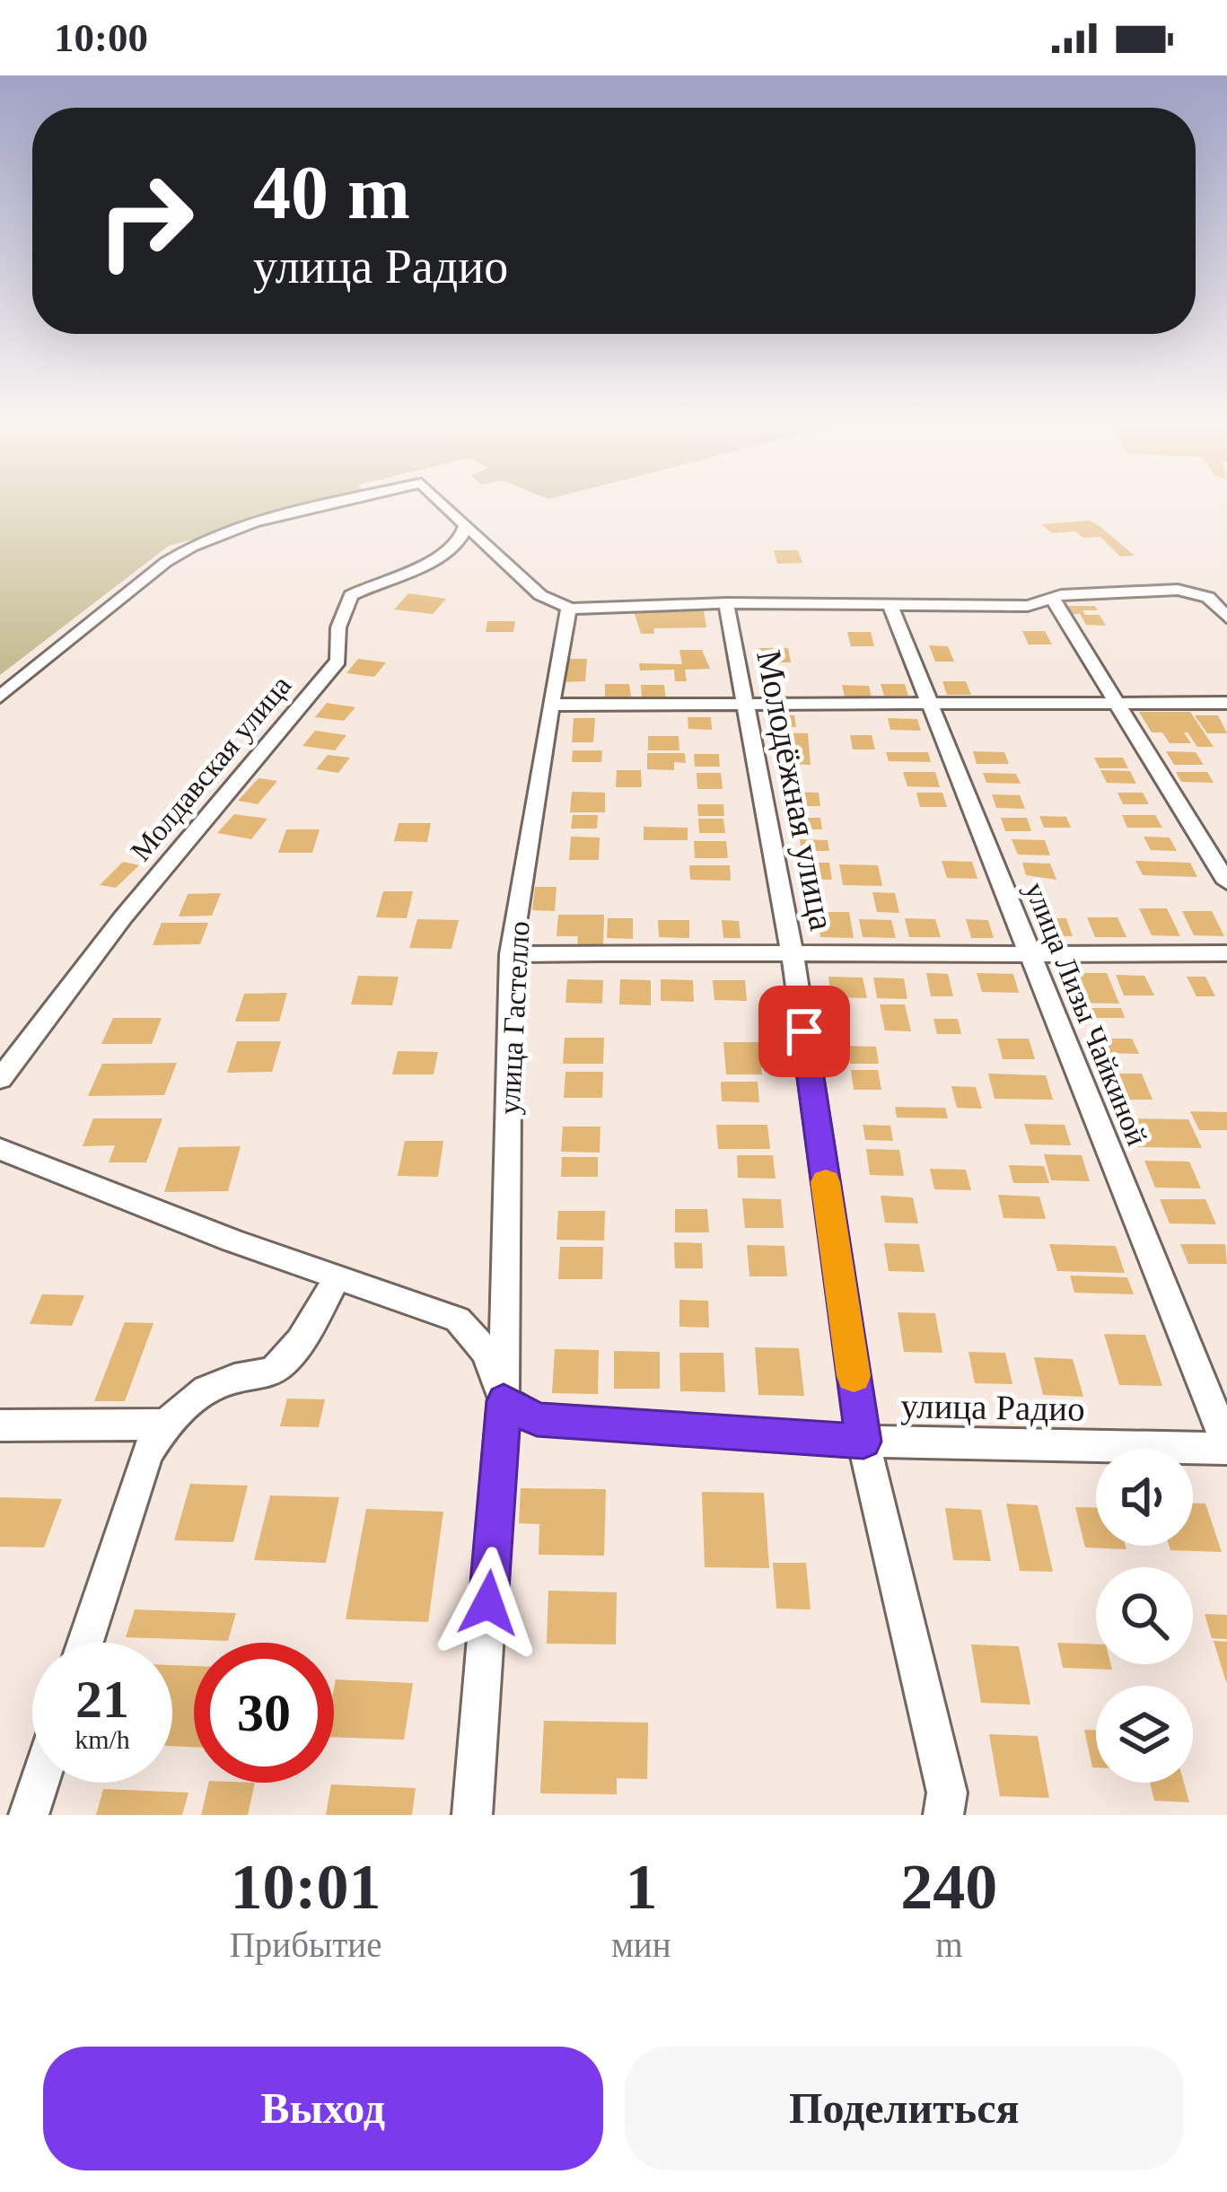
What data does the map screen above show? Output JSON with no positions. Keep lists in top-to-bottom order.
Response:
{
  "streets": {
    "street": [
      "Молдавская улица",
      "Молодёжная улица",
      "улица Лизы Чайкиной",
      "улица Гастелло",
      "улица Радио"
    ]
  },
  "crossings": [
    ["Молодёжная улица", "улица Радио"],
    ["улица Лизы Чайкиной", "улица Радио"],
    ["улица Гастелло", "улица Радио"]
  ],
  "page": {
    "status": "10:00",
    "turn": ["40 m", "улица Радио"],
    "speed": "21 km/h",
    "limit": "30",
    "eta": [
      "10:01",
      "Прибытие",
      "1",
      "мин",
      "240",
      "m"
    ],
    "buttons": ["Выход", "Поделиться"]
  }
}
